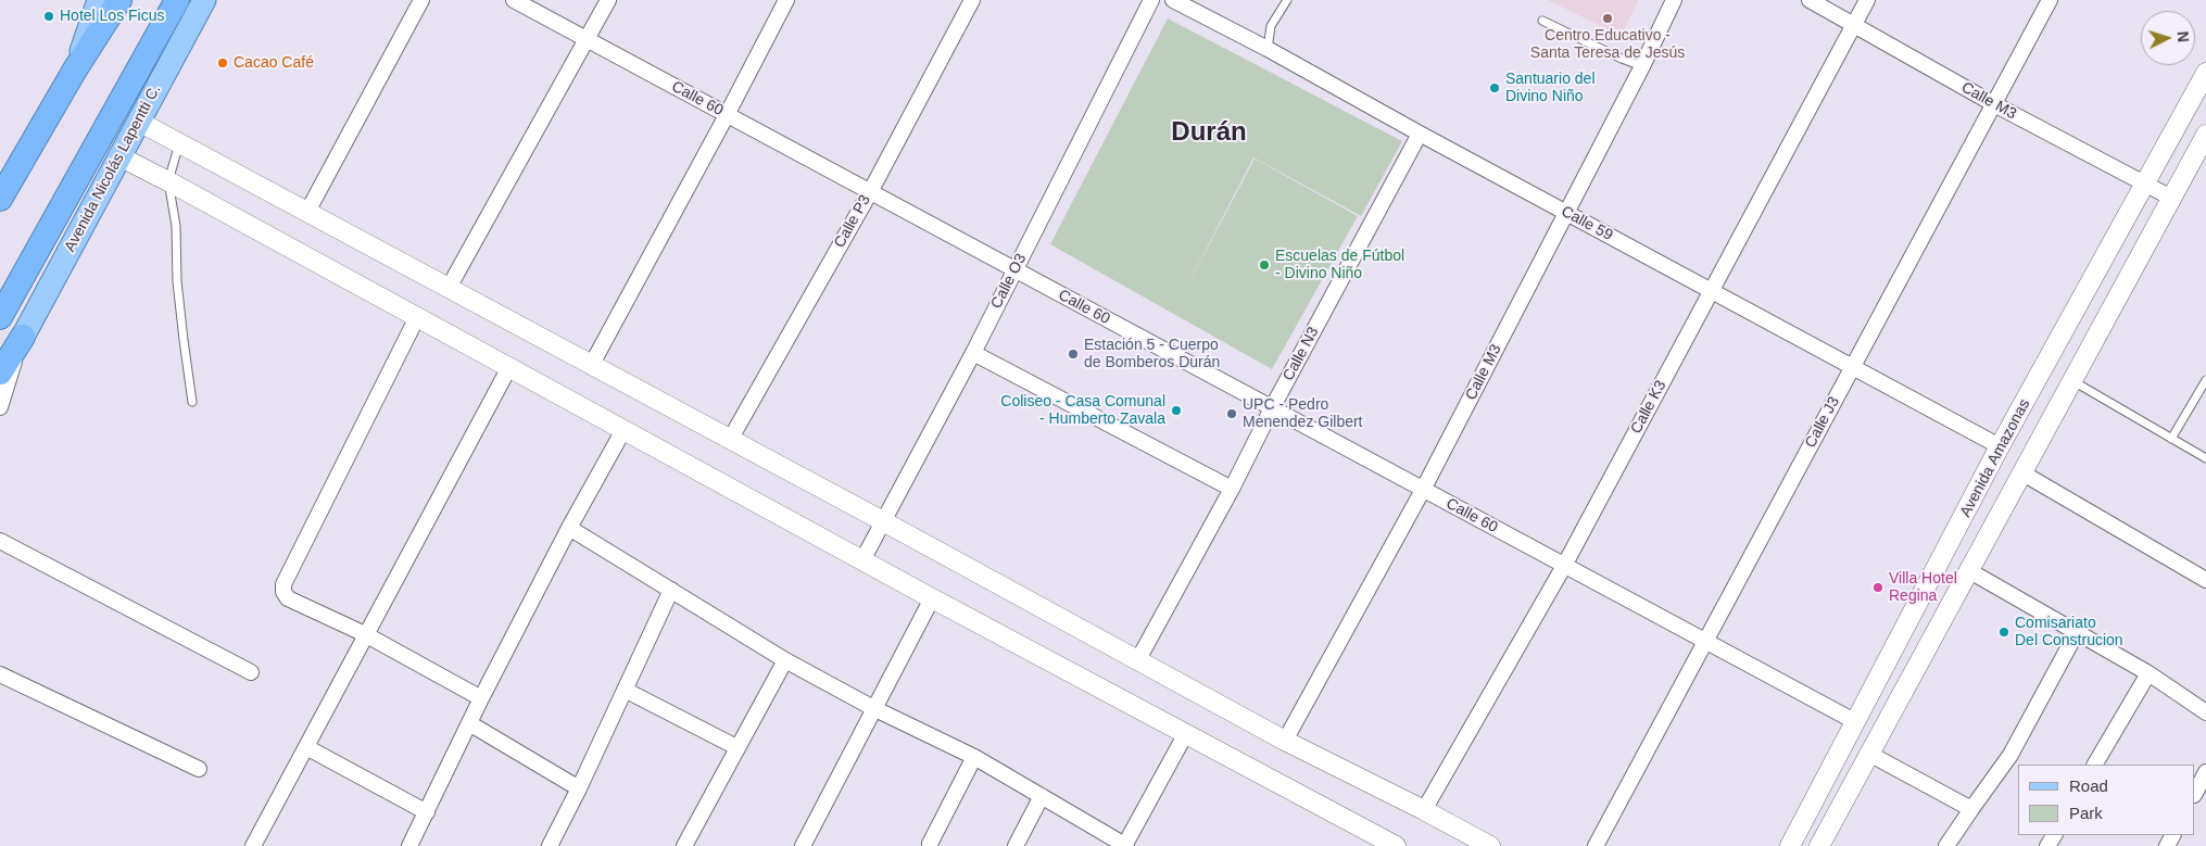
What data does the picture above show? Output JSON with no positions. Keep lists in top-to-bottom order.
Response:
{
  "streets": {
    "highway": ["Avenida Nicolás Lapentti C."],
    "street": [
      "Calle 60",
      "Calle M3",
      "Calle P3",
      "Calle 59",
      "Calle O3",
      "Calle N3",
      "Calle K3",
      "Calle J3",
      "Avenida Amazonas"
    ]
  },
  "crossings": [
    ["Calle 60", "Calle M3"],
    ["Calle 60", "Calle P3"],
    ["Calle 60", "Calle O3"],
    ["Calle 60", "Calle N3"],
    ["Calle 60", "Calle K3"],
    ["Calle 60", "Calle J3"],
    ["Calle 60", "Avenida Amazonas"],
    ["Calle M3", "Calle 59"],
    ["Calle M3", "Calle K3"],
    ["Calle M3", "Calle J3"],
    ["Calle M3", "Avenida Amazonas"],
    ["Calle 59", "Calle N3"],
    ["Calle 59", "Calle K3"],
    ["Calle 59", "Calle J3"],
    ["Calle 59", "Avenida Amazonas"]
  ],
  "districts": ["Durán"],
  "places": [
    "Hotel Los Ficus",
    "Centro Educativo - Santa Teresa de Jesús",
    "Cacao Café",
    "Santuario del Divino Niño",
    "Escuelas de Fútbol - Divino Niño",
    "Estación 5 - Cuerpo de Bomberos Durán",
    "Coliseo - Casa Comunal - Humberto Zavala",
    "UPC - Pedro Menendez Gilbert",
    "Villa Hotel Regina",
    "Comisariato Del Construcion"
  ],
  "legend": ["Road", "Park"],
  "north": "right"
}
